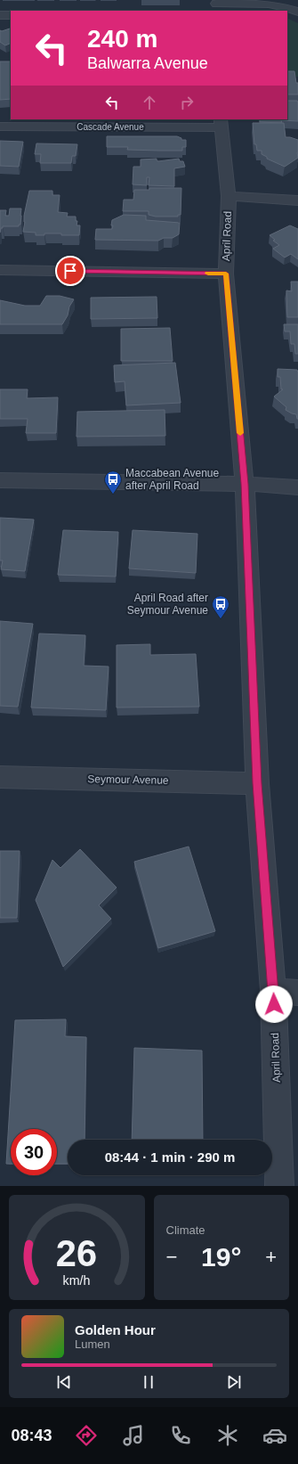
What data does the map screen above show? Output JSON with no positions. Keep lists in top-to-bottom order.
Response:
{
  "streets": {
    "street": ["Cascade Avenue", "April Road", "Seymour Avenue"]
  },
  "crossings": [
    ["Cascade Avenue", "April Road"],
    ["April Road", "Seymour Avenue"]
  ],
  "places": {
    "bus stop": ["Maccabean Avenue after April Road", "April Road after Seymour Avenue"]
  },
  "page": {
    "turn": ["240 m", "Balwarra Avenue"],
    "limit": "30",
    "trip": "08:44 · 1 min · 290 m",
    "tile": "Climate",
    "heat": ["−", "19°", "+"],
    "song": ["Golden Hour", "Lumen"],
    "tabs": "08:43",
    "gauge": ["26", "km/h"]
  }
}
